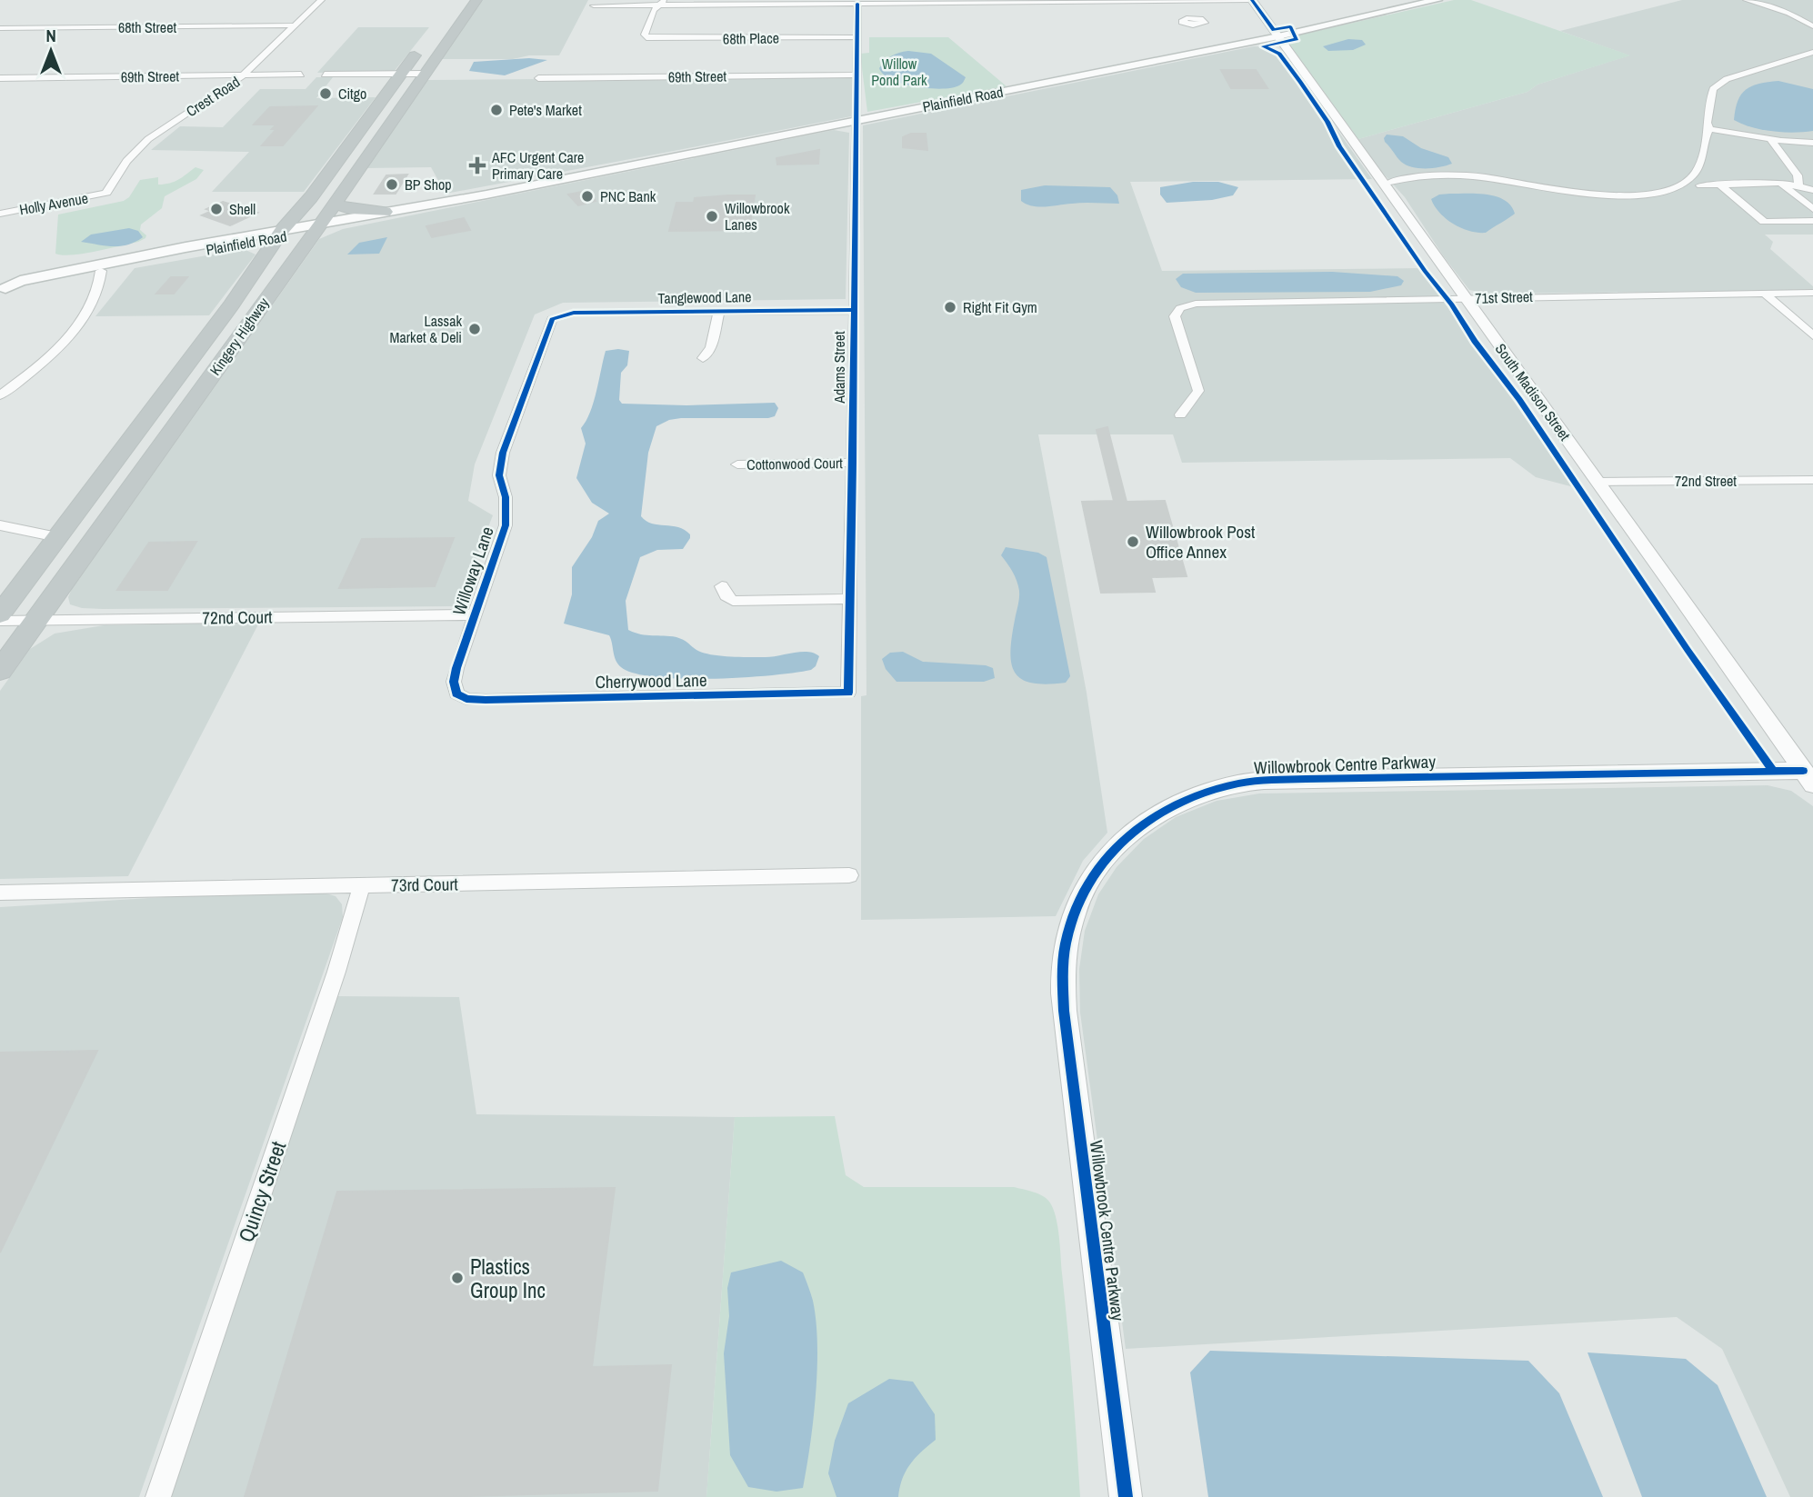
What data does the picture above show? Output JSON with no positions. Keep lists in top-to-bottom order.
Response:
{
  "streets": {
    "highway": ["Kingery Highway"],
    "main road": ["Plainfield Road"],
    "street": [
      "68th Street",
      "68th Place",
      "69th Street",
      "Crest Road",
      "Holly Avenue",
      "Tanglewood Lane",
      "71st Street",
      "Adams Street",
      "South Madison Street",
      "Cottonwood Court",
      "72nd Street",
      "Willoway Lane",
      "72nd Court",
      "Cherrywood Lane",
      "Willowbrook Centre Parkway",
      "73rd Court",
      "Quincy Street"
    ]
  },
  "crossings": [
    ["68th Street", "Crest Road"],
    ["68th Place", "Adams Street"],
    ["69th Street", "Crest Road"],
    ["69th Street", "Adams Street"],
    ["Crest Road", "Holly Avenue"],
    ["Plainfield Road", "Kingery Highway"],
    ["Plainfield Road", "Adams Street"],
    ["Plainfield Road", "South Madison Street"],
    ["Tanglewood Lane", "Adams Street"],
    ["Tanglewood Lane", "Willoway Lane"],
    ["71st Street", "South Madison Street"],
    ["Kingery Highway", "72nd Court"],
    ["Adams Street", "Cottonwood Court"],
    ["Adams Street", "Cherrywood Lane"],
    ["South Madison Street", "72nd Street"],
    ["South Madison Street", "Willowbrook Centre Parkway"],
    ["Willoway Lane", "72nd Court"],
    ["Willoway Lane", "Cherrywood Lane"],
    ["73rd Court", "Quincy Street"]
  ],
  "parks": ["Willow Pond Park"],
  "places": {
    "other": [
      "Citgo",
      "Pete's Market",
      "BP Shop",
      "PNC Bank",
      "Shell",
      "Willowbrook Lanes",
      "Right Fit Gym",
      "Lassak Market & Deli",
      "Willowbrook Post Office Annex",
      "Plastics Group Inc"
    ],
    "health": ["AFC Urgent Care Primary Care"]
  },
  "north": "top"
}
